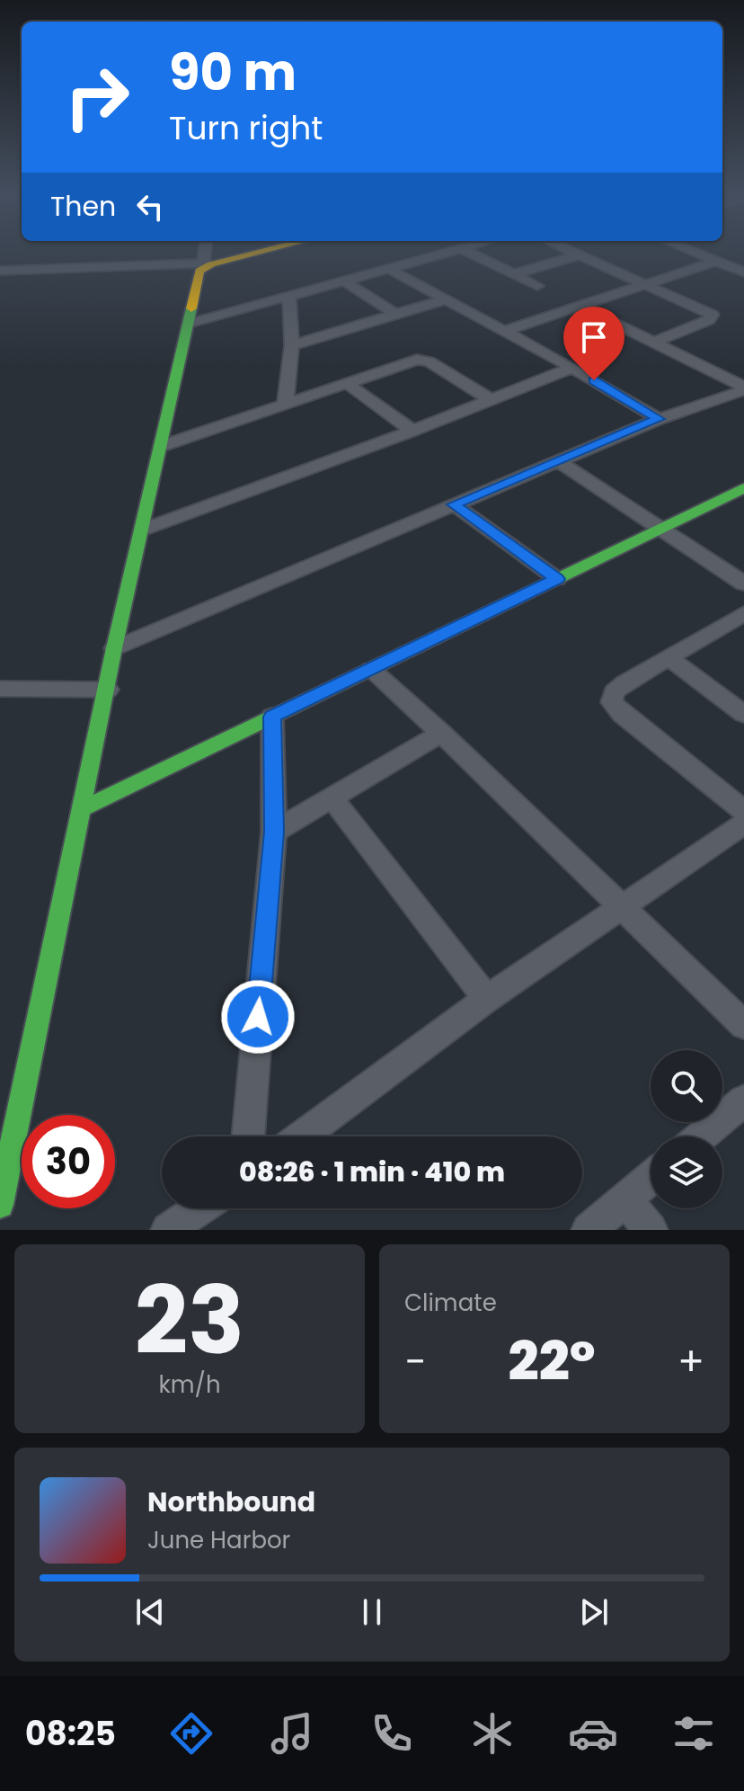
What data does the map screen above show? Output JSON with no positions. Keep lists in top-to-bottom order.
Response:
{
  "page": {
    "turn": ["90 m", "Turn right"],
    "then": "Then",
    "limit": "30",
    "trip": "08:26 · 1 min · 410 m",
    "tile": [
      ["23", "km/h"],
      "Climate"
    ],
    "heat": ["−", "22°", "+"],
    "song": ["Northbound", "June Harbor"],
    "tabs": "08:25"
  }
}
